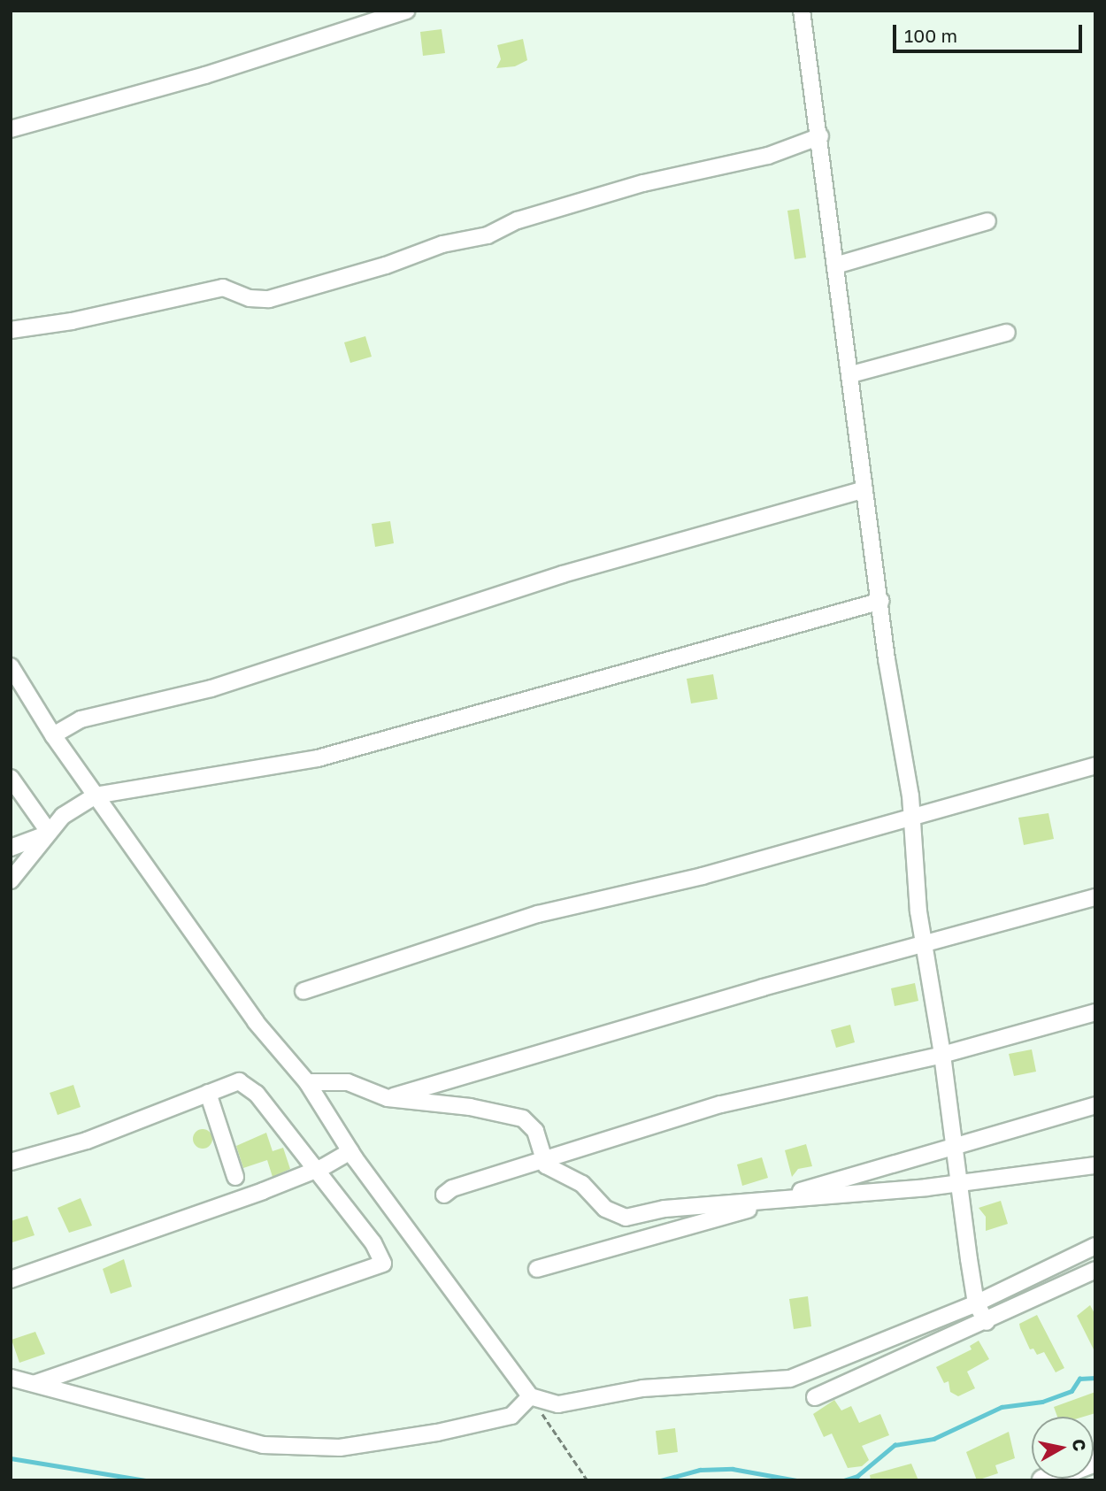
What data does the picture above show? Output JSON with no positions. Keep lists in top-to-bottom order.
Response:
{
  "scale_bar": "100 m",
  "north": "right"
}
